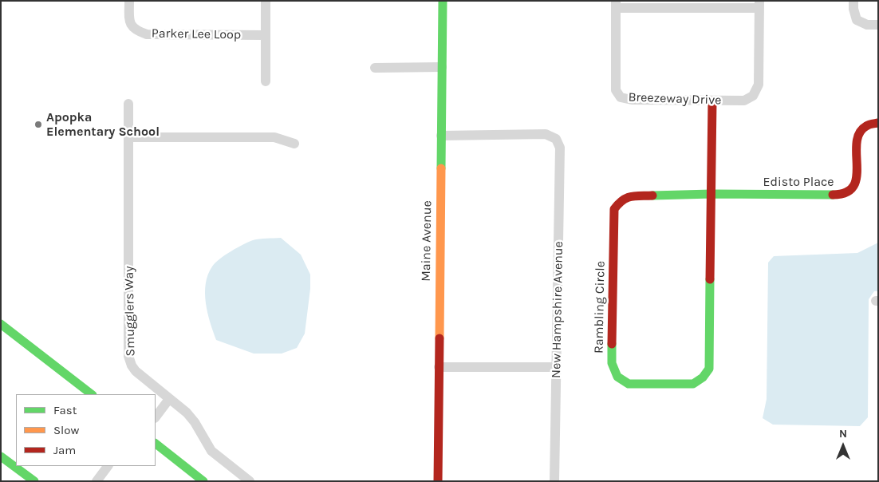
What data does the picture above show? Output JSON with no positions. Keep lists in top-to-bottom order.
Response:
{
  "streets": {
    "street": [
      "Parker Lee Loop",
      "Breezeway Drive",
      "Edisto Place",
      "Maine Avenue",
      "Rambling Circle",
      "New Hampshire Avenue",
      "Smugglers Way"
    ]
  },
  "crossings": [
    ["Breezeway Drive", "Rambling Circle"],
    ["Edisto Place", "Rambling Circle"],
    ["Maine Avenue", "New Hampshire Avenue"]
  ],
  "places": ["Apopka Elementary School"],
  "legend": ["Fast", "Slow", "Jam"],
  "north": "top"
}
